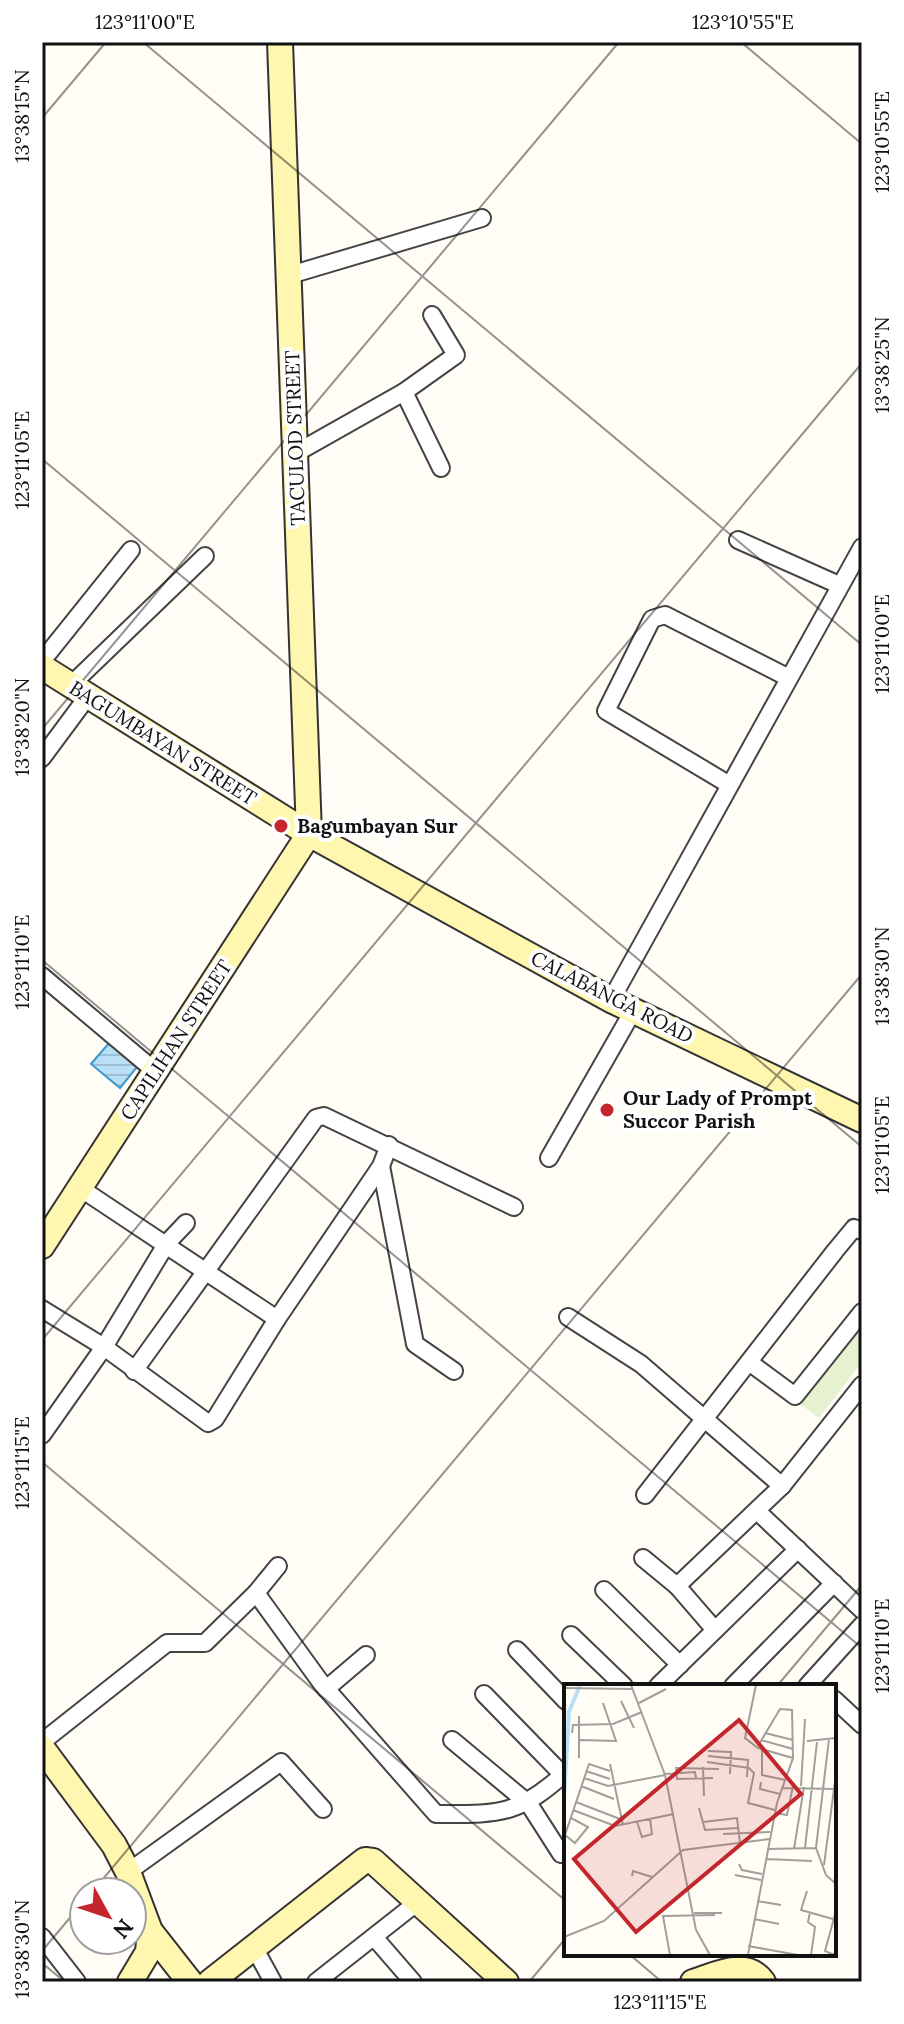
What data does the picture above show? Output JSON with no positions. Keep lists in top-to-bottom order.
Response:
{
  "streets": {
    "street": [
      "TACULOD STREET",
      "BAGUMBAYAN STREET",
      "CALABANGA ROAD",
      "CAPILIHAN STREET"
    ]
  },
  "crossings": [
    ["TACULOD STREET", "BAGUMBAYAN STREET"],
    ["TACULOD STREET", "CAPILIHAN STREET"],
    ["BAGUMBAYAN STREET", "CALABANGA ROAD"],
    ["BAGUMBAYAN STREET", "CAPILIHAN STREET"]
  ],
  "places": ["Bagumbayan Sur", "Our Lady of Prompt Succor Parish"],
  "north": "bottom right",
  "coordinates": [
    "123°11'00\"E",
    "123°10'55\"E",
    "13°38'15\"N",
    "13°38'25\"N",
    "123°11'05\"E",
    "13°38'20\"N",
    "123°11'10\"E",
    "13°38'30\"N",
    "123°11'15\"E"
  ]
}
